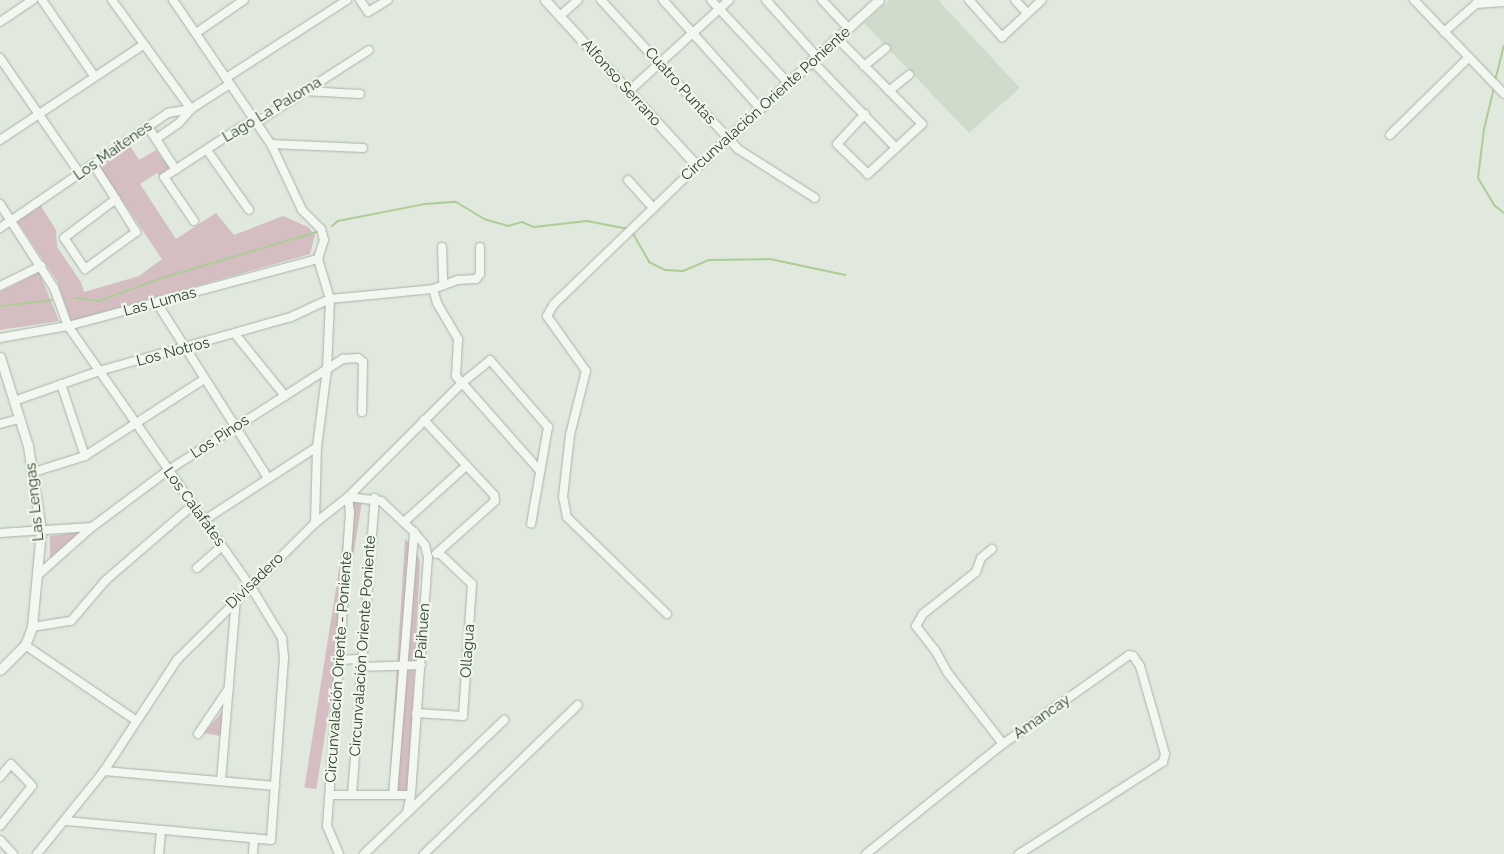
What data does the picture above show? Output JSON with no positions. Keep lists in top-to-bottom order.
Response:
{
  "streets": {
    "street": [
      "Alfonso Serrano",
      "Cuatro Puntas",
      "Circunvalación Oriente Poniente",
      "Lago La Paloma",
      "Los Maitenes",
      "Las Lumas",
      "Los Notros",
      "Los Pinos",
      "Las Lengas",
      "Los Calafates",
      "Divisadero",
      "Paihuen",
      "Ollagua",
      "Circunvalación Oriente - Poniente",
      "Amancay"
    ]
  },
  "crossings": [
    ["Alfonso Serrano", "Circunvalación Oriente Poniente"],
    ["Cuatro Puntas", "Circunvalación Oriente Poniente"],
    ["Los Maitenes", "Los Calafates"],
    ["Las Lumas", "Los Calafates"],
    ["Los Notros", "Las Lengas"],
    ["Los Notros", "Los Calafates"],
    ["Los Pinos", "Las Lengas"],
    ["Los Pinos", "Los Calafates"],
    ["Los Calafates", "Divisadero"],
    ["Paihuen", "Ollagua"]
  ]
}
